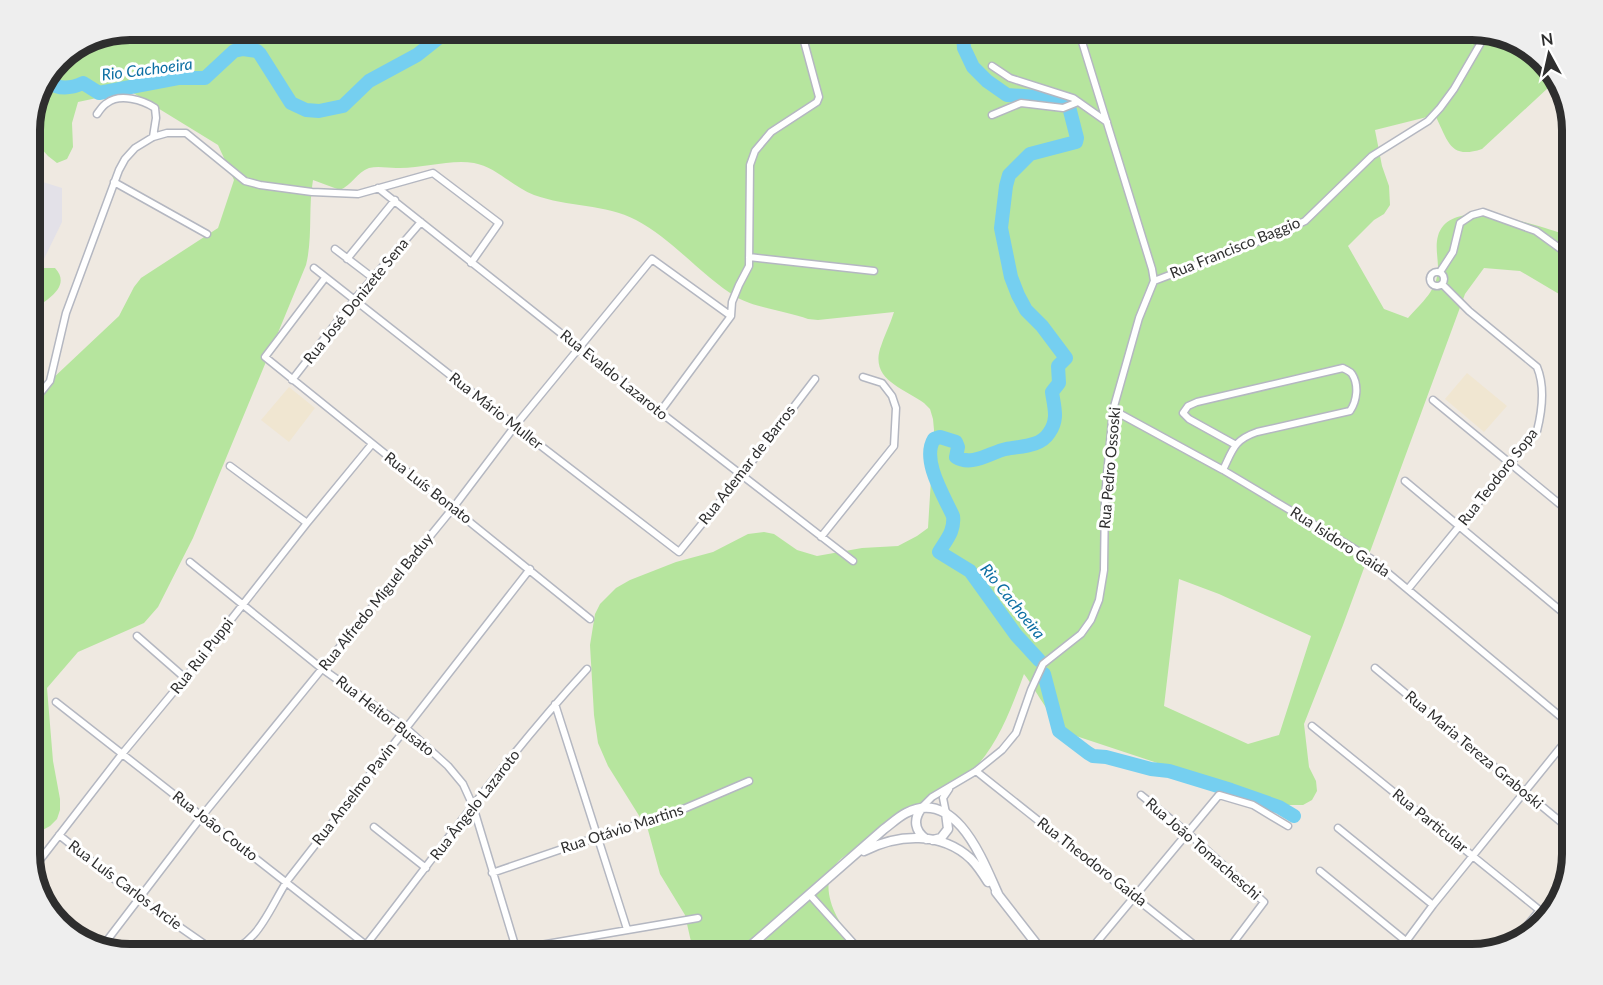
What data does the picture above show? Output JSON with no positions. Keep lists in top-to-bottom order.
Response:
{
  "streets": {
    "street": [
      "Rua Francisco Baggio",
      "Rua José Donizete Sena",
      "Rua Evaldo Lazaroto",
      "Rua Mário Muller",
      "Rua Ademar de Barros",
      "Rua Pedro Ossoski",
      "Rua Teodoro Sopa",
      "Rua Luís Bonato",
      "Rua Isidoro Gaida",
      "Rua Alfredo Miguel Baduy",
      "Rua Rui Puppi",
      "Rua Heitor Busato",
      "Rua Maria Tereza Graboski",
      "Rua Anselmo Pavin",
      "Rua Ângelo Lazaroto",
      "Rua Particular",
      "Rua João Couto",
      "Rua Otávio Martins",
      "Rua João Tomacheschi",
      "Rua Theodoro Gaida",
      "Rua Luís Carlos Arcie"
    ]
  },
  "crossings": [
    ["Rua Francisco Baggio", "Rua Pedro Ossoski"],
    ["Rua José Donizete Sena", "Rua Evaldo Lazaroto"],
    ["Rua José Donizete Sena", "Rua Mário Muller"],
    ["Rua José Donizete Sena", "Rua Luís Bonato"],
    ["Rua Evaldo Lazaroto", "Rua Ademar de Barros"],
    ["Rua Evaldo Lazaroto", "Rua Alfredo Miguel Baduy"],
    ["Rua Mário Muller", "Rua Ademar de Barros"],
    ["Rua Mário Muller", "Rua Luís Bonato"],
    ["Rua Mário Muller", "Rua Alfredo Miguel Baduy"],
    ["Rua Pedro Ossoski", "Rua Isidoro Gaida"],
    ["Rua Pedro Ossoski", "Rua Theodoro Gaida"],
    ["Rua Teodoro Sopa", "Rua Isidoro Gaida"],
    ["Rua Luís Bonato", "Rua Alfredo Miguel Baduy"],
    ["Rua Luís Bonato", "Rua Rui Puppi"],
    ["Rua Luís Bonato", "Rua Anselmo Pavin"],
    ["Rua Alfredo Miguel Baduy", "Rua Heitor Busato"],
    ["Rua Alfredo Miguel Baduy", "Rua João Couto"],
    ["Rua Alfredo Miguel Baduy", "Rua Luís Carlos Arcie"],
    ["Rua Rui Puppi", "Rua Heitor Busato"],
    ["Rua Rui Puppi", "Rua João Couto"],
    ["Rua Rui Puppi", "Rua Luís Carlos Arcie"],
    ["Rua Heitor Busato", "Rua Anselmo Pavin"],
    ["Rua Heitor Busato", "Rua Ângelo Lazaroto"],
    ["Rua Heitor Busato", "Rua Otávio Martins"],
    ["Rua Anselmo Pavin", "Rua João Couto"]
  ],
  "water": ["Rio Cachoeira"],
  "north": "top"
}
